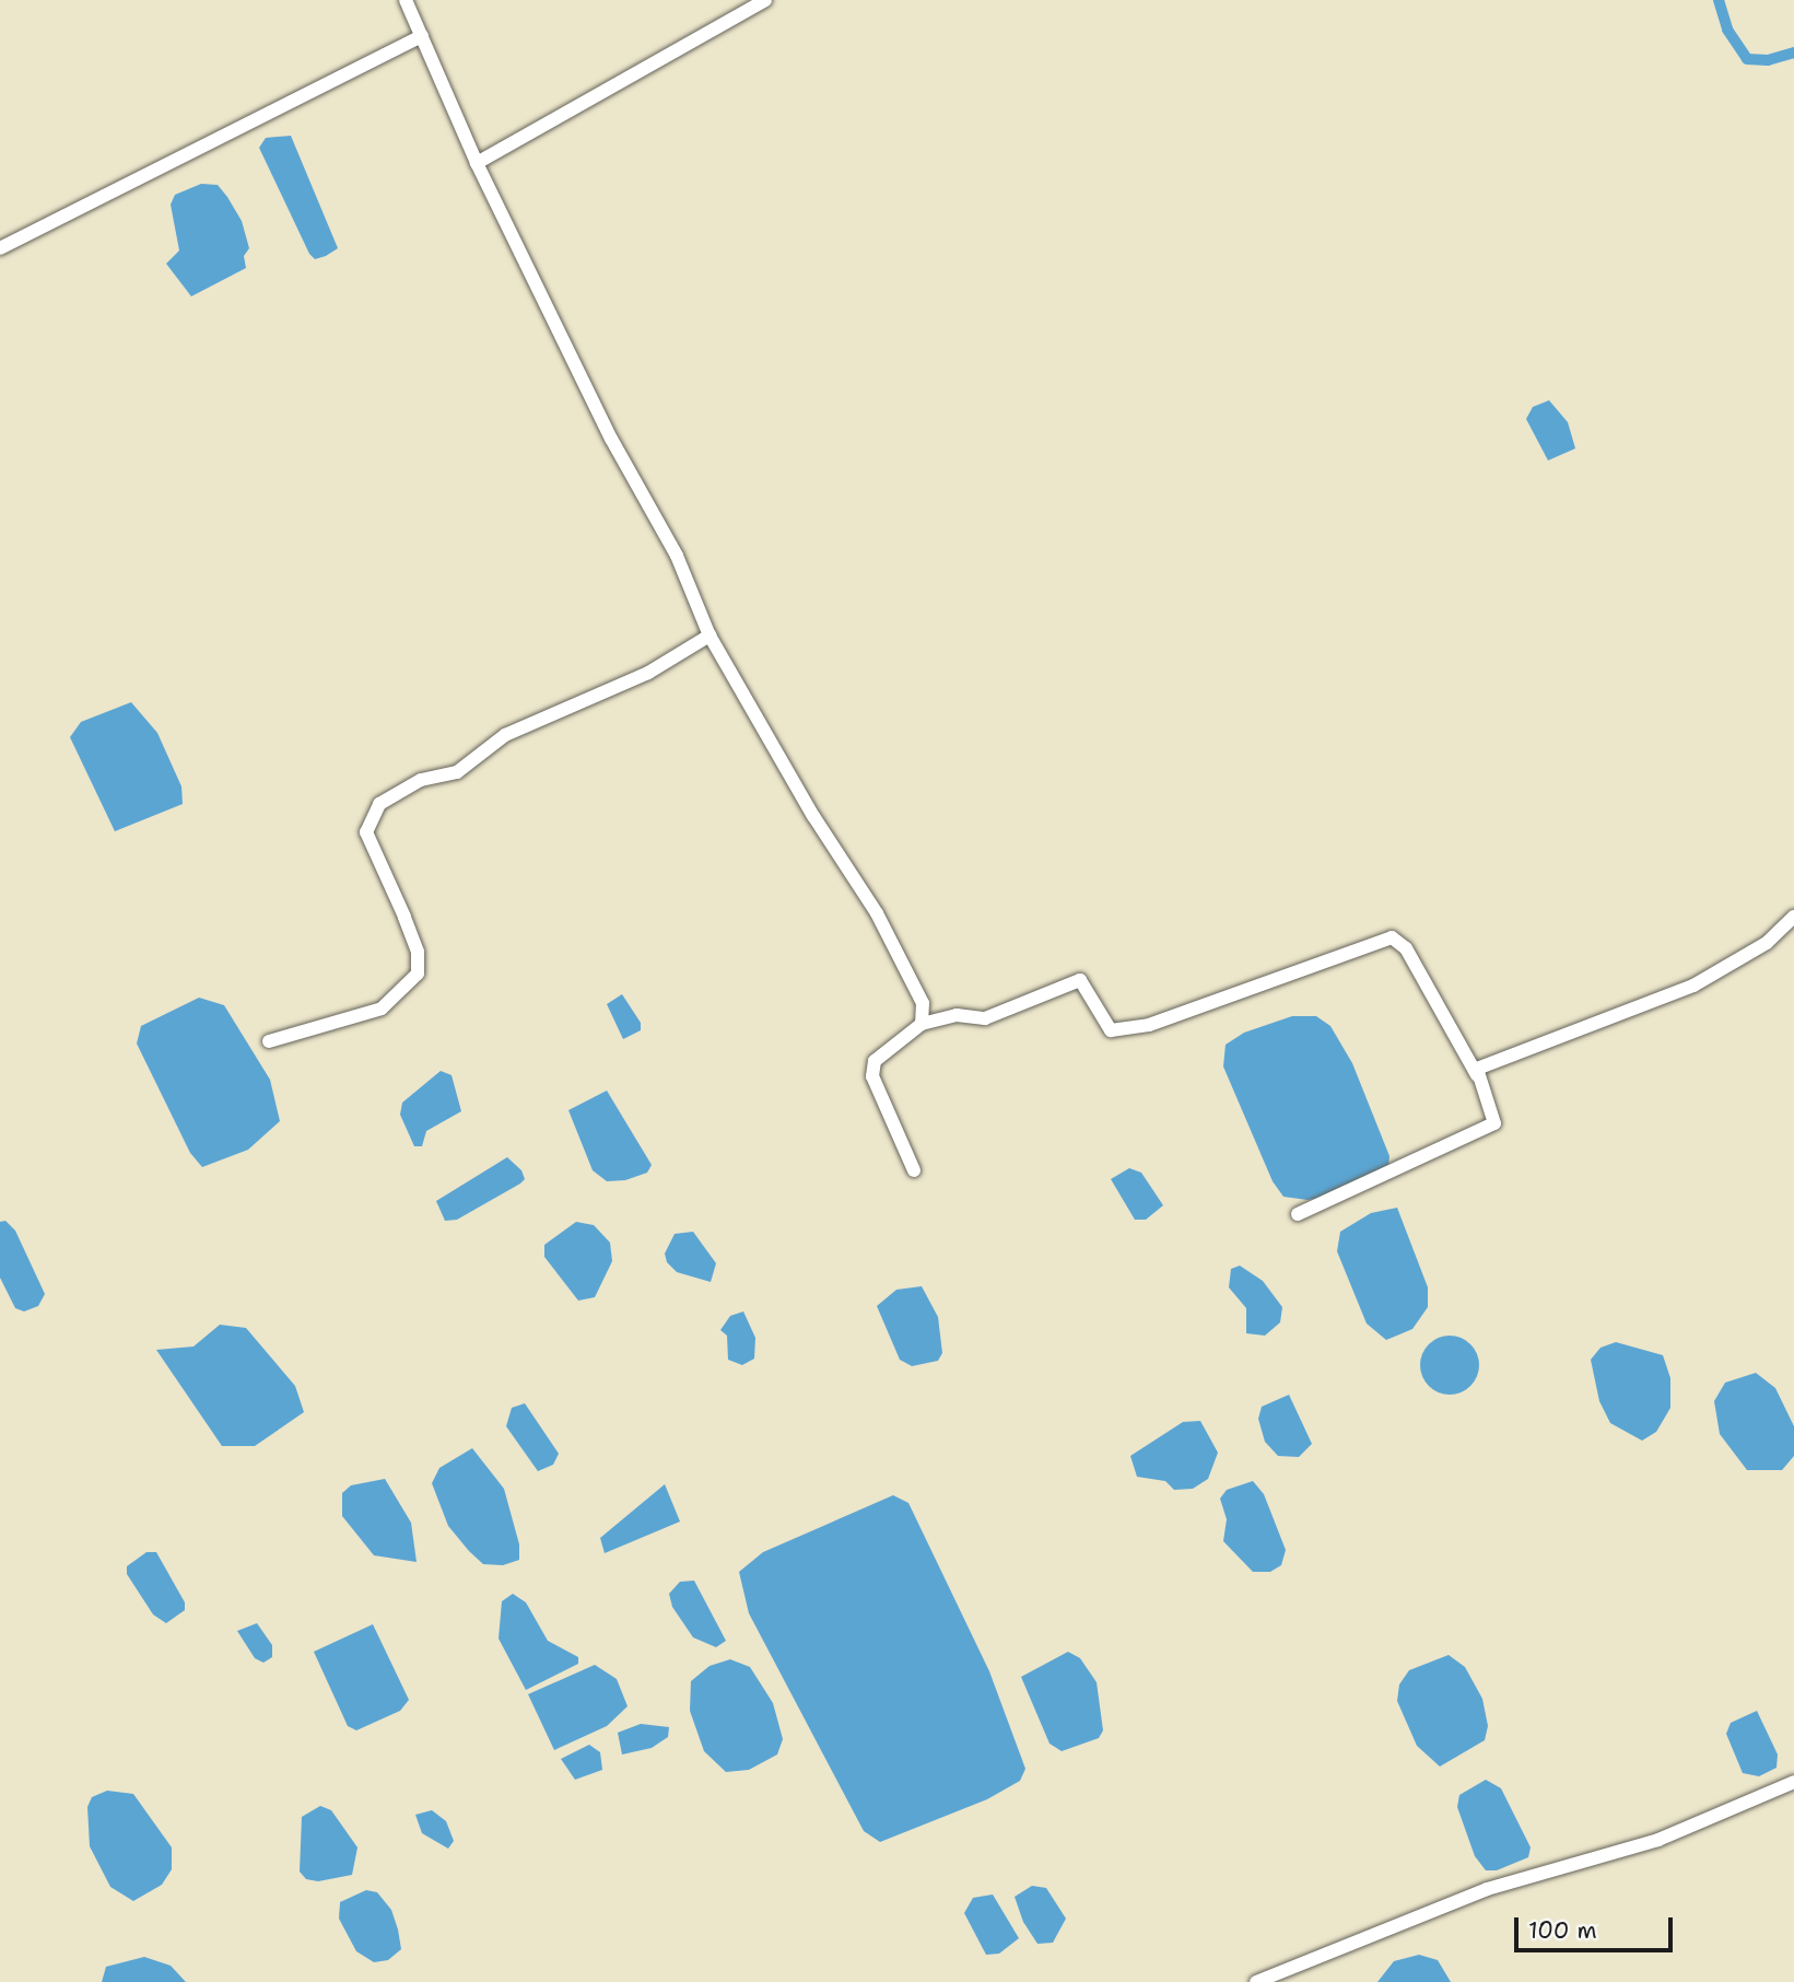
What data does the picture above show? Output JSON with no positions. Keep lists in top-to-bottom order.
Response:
{
  "scale_bar": "100 m"
}
